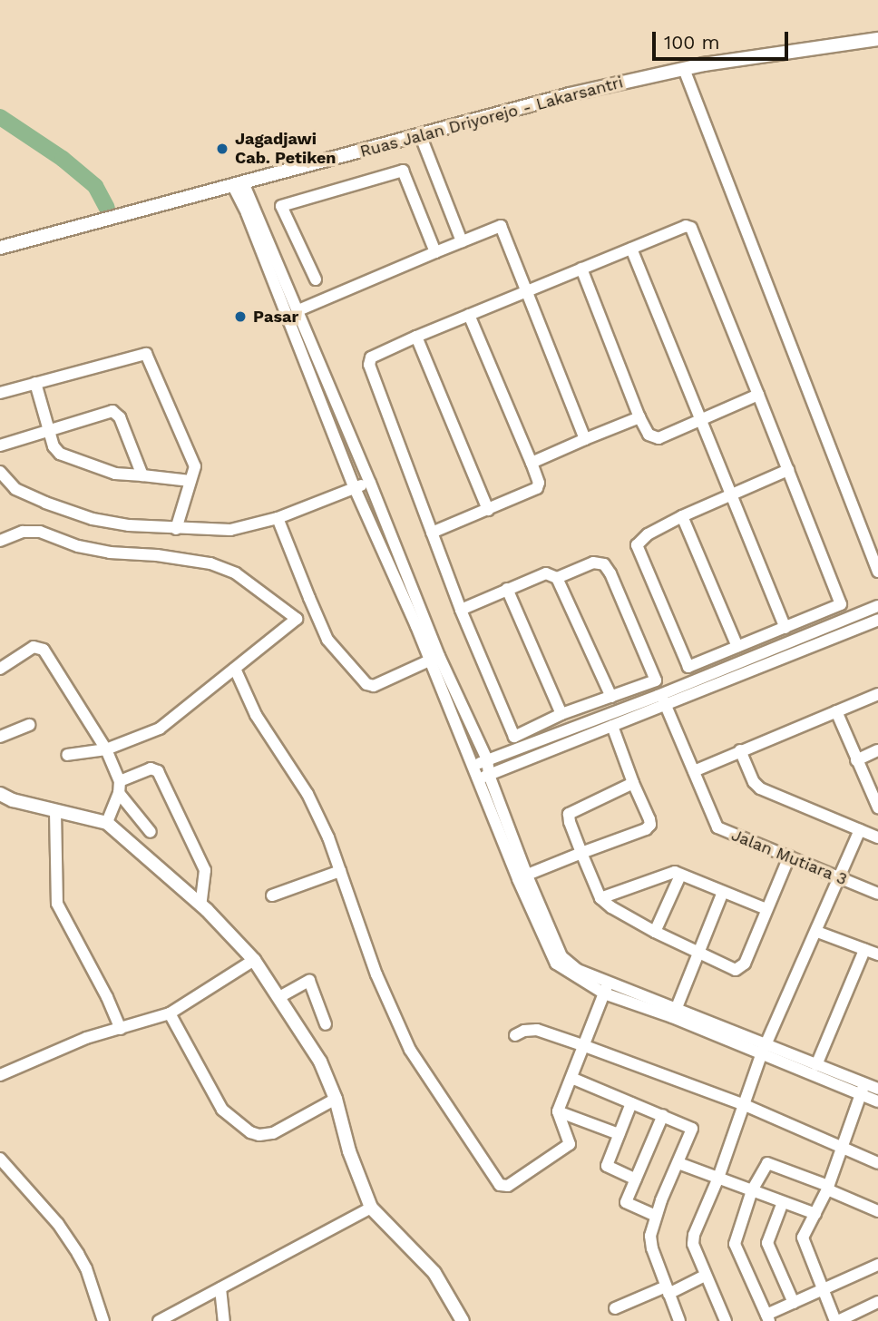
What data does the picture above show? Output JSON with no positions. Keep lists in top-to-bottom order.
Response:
{
  "streets": {
    "main road": ["Ruas Jalan Driyorejo - Lakarsantri"],
    "street": ["Jalan Mutiara 3"]
  },
  "places": ["Jagadjawi Cab. Petiken", "Pasar"],
  "scale_bar": "100 m"
}
